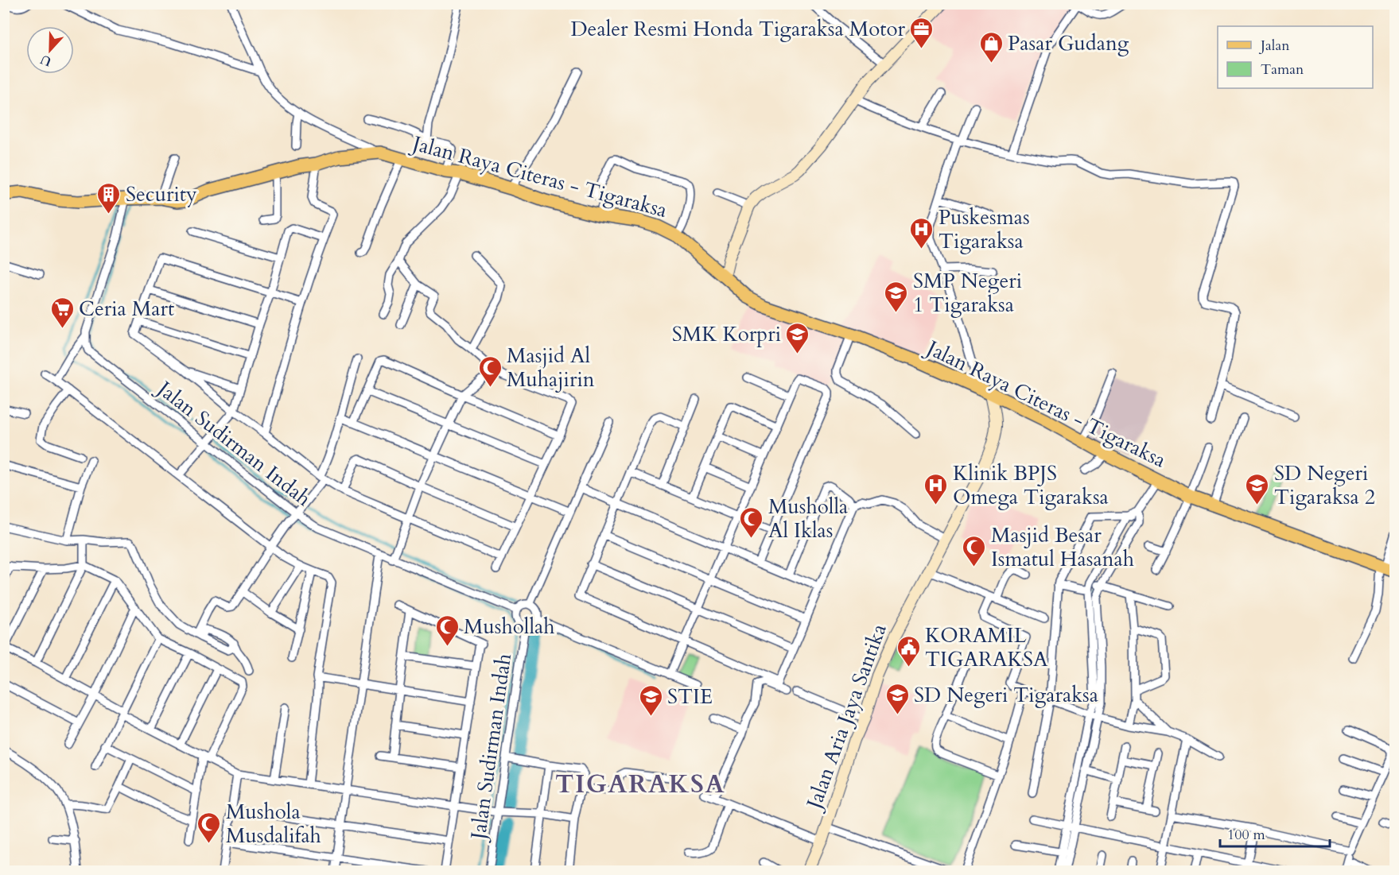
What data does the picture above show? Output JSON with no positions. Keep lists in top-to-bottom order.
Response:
{
  "streets": {
    "main road": ["Jalan Raya Citeras - Tigaraksa"],
    "street": ["Jalan Sudirman Indah", "Jalan Aria Jaya Santika"]
  },
  "crossings": [
    ["Jalan Raya Citeras - Tigaraksa", "Jalan Aria Jaya Santika"]
  ],
  "districts": ["TIGARAKSA"],
  "places": {
    "office": ["Dealer Resmi Honda Tigaraksa Motor"],
    "shop": ["Pasar Gudang"],
    "building": ["Security"],
    "hospital": ["Puskesmas Tigaraksa", "Klinik BPJS Omega Tigaraksa"],
    "school or university": [
      "SMP Negeri 1 Tigaraksa",
      "SMK Korpri",
      "SD Negeri Tigaraksa 2",
      "SD Negeri Tigaraksa",
      "STIE"
    ],
    "supermarket": ["Ceria Mart"],
    "mosque": [
      "Masjid Al Muhajirin",
      "Musholla Al Iklas",
      "Masjid Besar Ismatul Hasanah",
      "Mushollah",
      "Mushola Musdalifah"
    ],
    "public building": ["KORAMIL TIGARAKSA"]
  },
  "legend": ["Jalan", "Taman"],
  "scale_bar": "100 m",
  "north": "bottom"
}
